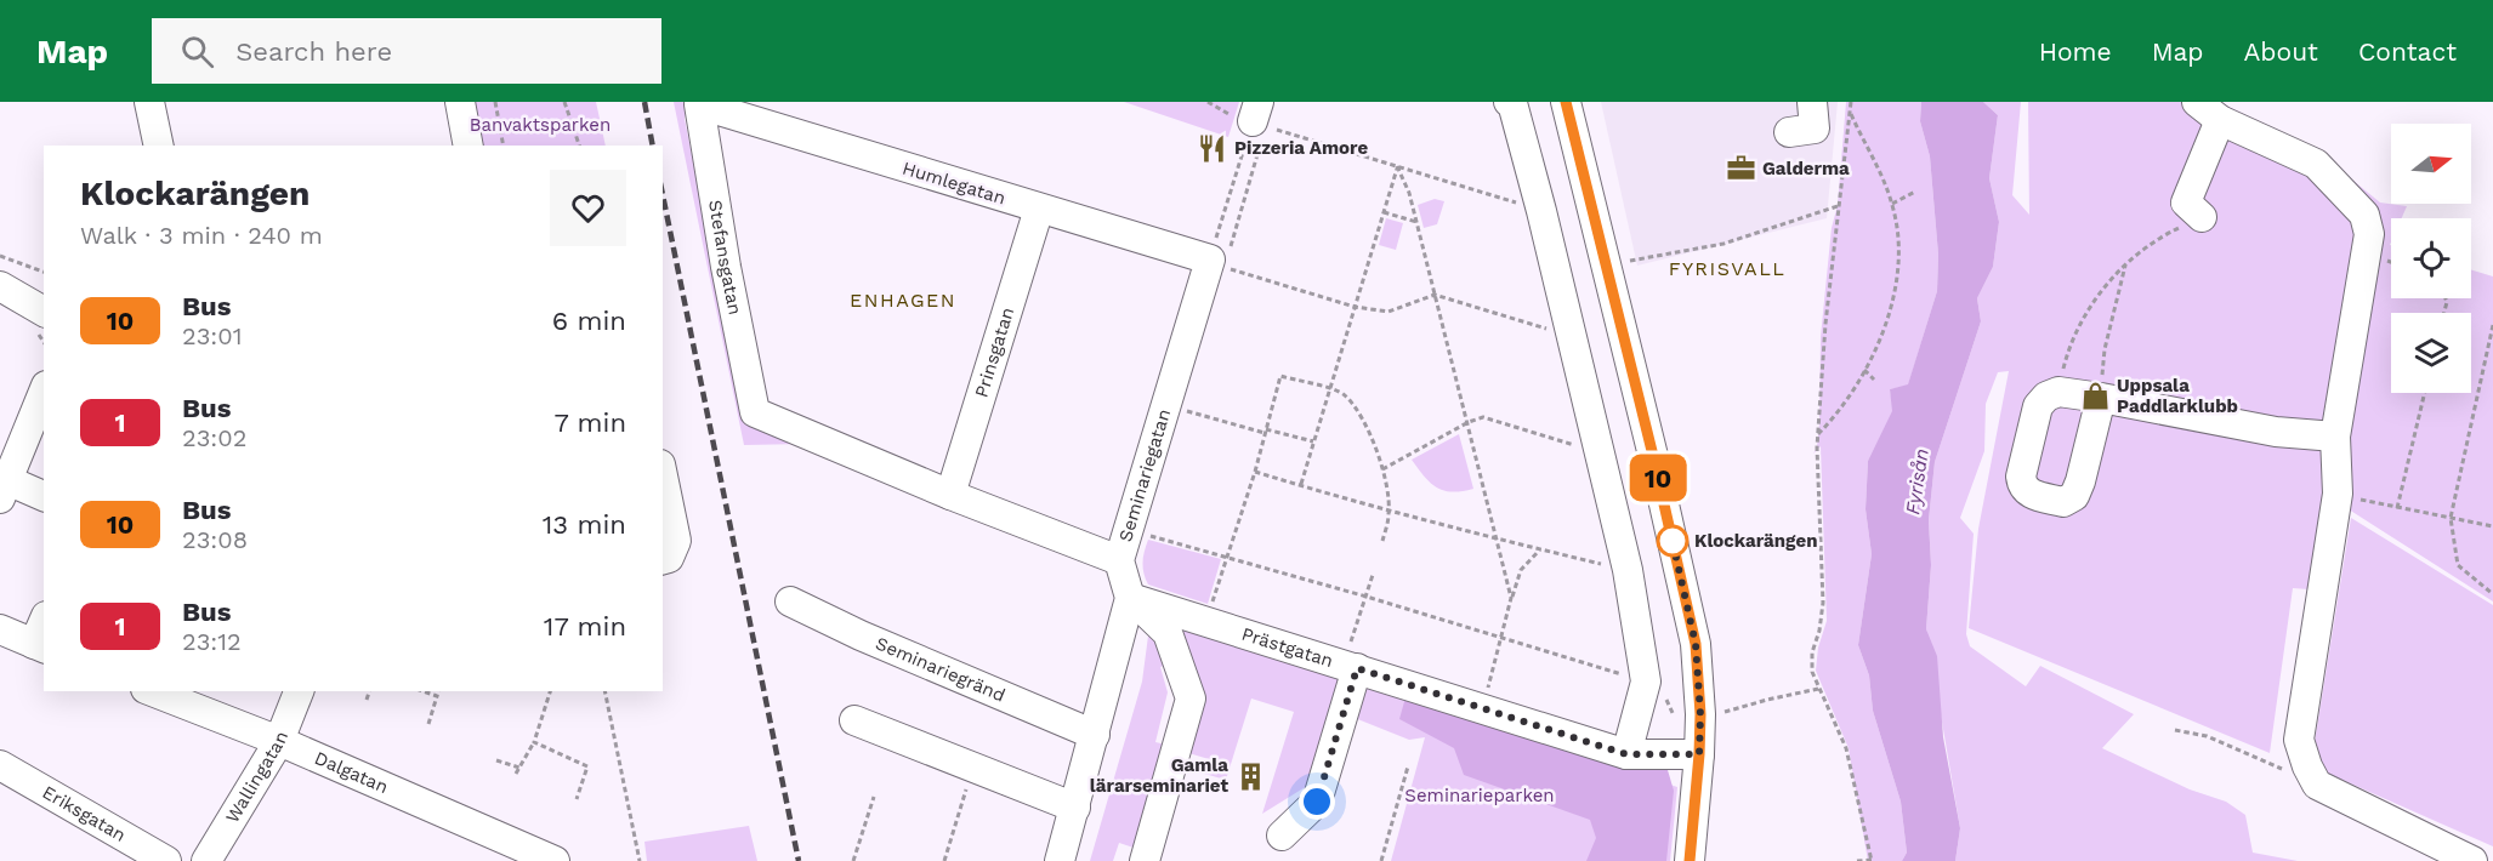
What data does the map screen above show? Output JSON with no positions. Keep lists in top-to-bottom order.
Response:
{
  "streets": {
    "street": [
      "Humlegatan",
      "Stefansgatan",
      "Prinsgatan",
      "Seminariegatan",
      "Prästgatan",
      "Seminariegränd",
      "Dalgatan",
      "Wallingatan",
      "Eriksgatan"
    ]
  },
  "crossings": [
    ["Humlegatan", "Stefansgatan"],
    ["Humlegatan", "Prinsgatan"],
    ["Humlegatan", "Seminariegatan"],
    ["Stefansgatan", "Prinsgatan"],
    ["Seminariegatan", "Prästgatan"],
    ["Dalgatan", "Wallingatan"]
  ],
  "districts": ["FYRISVALL", "ENHAGEN"],
  "water": ["Fyrisån"],
  "parks": ["Banvaktsparken", "Seminarieparken"],
  "places": {
    "restaurant": ["Pizzeria Amore"],
    "office": ["Galderma"],
    "shop": ["Uppsala Paddlarklubb"],
    "other": ["Klockarängen"],
    "building": ["Gamla lärarseminariet"]
  },
  "lines": ["bus line 10"],
  "north": "right",
  "page": {
    "header": "Map",
    "search": "Search here",
    "nav": [
      "Home",
      "Map",
      "About",
      "Contact"
    ],
    "on_map": "10",
    "heading": ["Klockarängen", "Walk · 3 min · 240 m"],
    "list": [
      {
        "mark": "10",
        "name": "Bus",
        "note": "23:01",
        "value": "6 min"
      },
      {
        "mark": "1",
        "name": "Bus",
        "note": "23:02",
        "value": "7 min"
      },
      {
        "mark": "10",
        "name": "Bus",
        "note": "23:08",
        "value": "13 min"
      },
      {
        "mark": "1",
        "name": "Bus",
        "note": "23:12",
        "value": "17 min"
      }
    ]
  }
}
